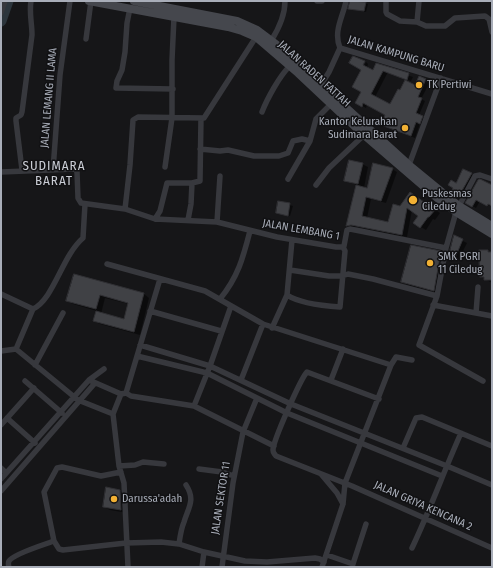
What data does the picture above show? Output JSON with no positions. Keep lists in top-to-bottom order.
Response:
{
  "streets": {
    "main road": ["JALAN RADEN FATTAH"],
    "street": [
      "JALAN KAMPUNG BARU",
      "JALAN LEMANG II LAMA",
      "JALAN LEMBANG 1",
      "JALAN SEKTOR 11",
      "JALAN GRIYA KENCANA 2"
    ]
  },
  "crossings": [
    ["JALAN SEKTOR 11", "JALAN GRIYA KENCANA 2"]
  ],
  "districts": ["SUDIMARA BARAT"],
  "places": [
    "TK Pertiwi",
    "Kantor Kelurahan Sudimara Barat",
    "Puskesmas Ciledug",
    "SMK PGRI 11 Ciledug",
    "Darussa'adah"
  ]
}
